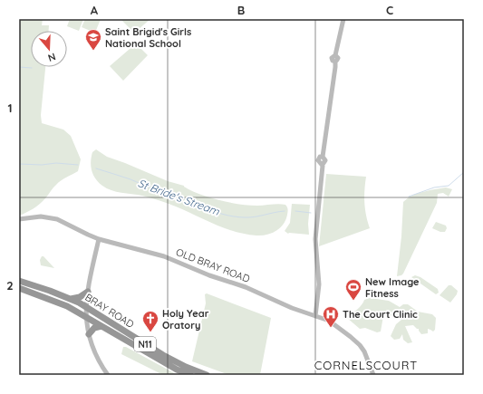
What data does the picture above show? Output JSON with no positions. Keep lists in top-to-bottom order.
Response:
{
  "streets": {
    "highway": ["BRAY ROAD", "N11"],
    "main road": ["OLD BRAY ROAD"]
  },
  "crossings": [
    ["BRAY ROAD", "N11"]
  ],
  "districts": ["CORNELSCOURT"],
  "water": ["St Bride's Stream"],
  "places": {
    "school or university": ["Saint Brigid's Girls National School"],
    "sports": ["New Image Fitness"],
    "hospital": ["The Court Clinic"],
    "church": ["Holy Year Oratory"]
  },
  "north": "bottom",
  "grid": {
    "columns": ["A", "B", "C"],
    "rows": ["1", "2"]
  }
}
